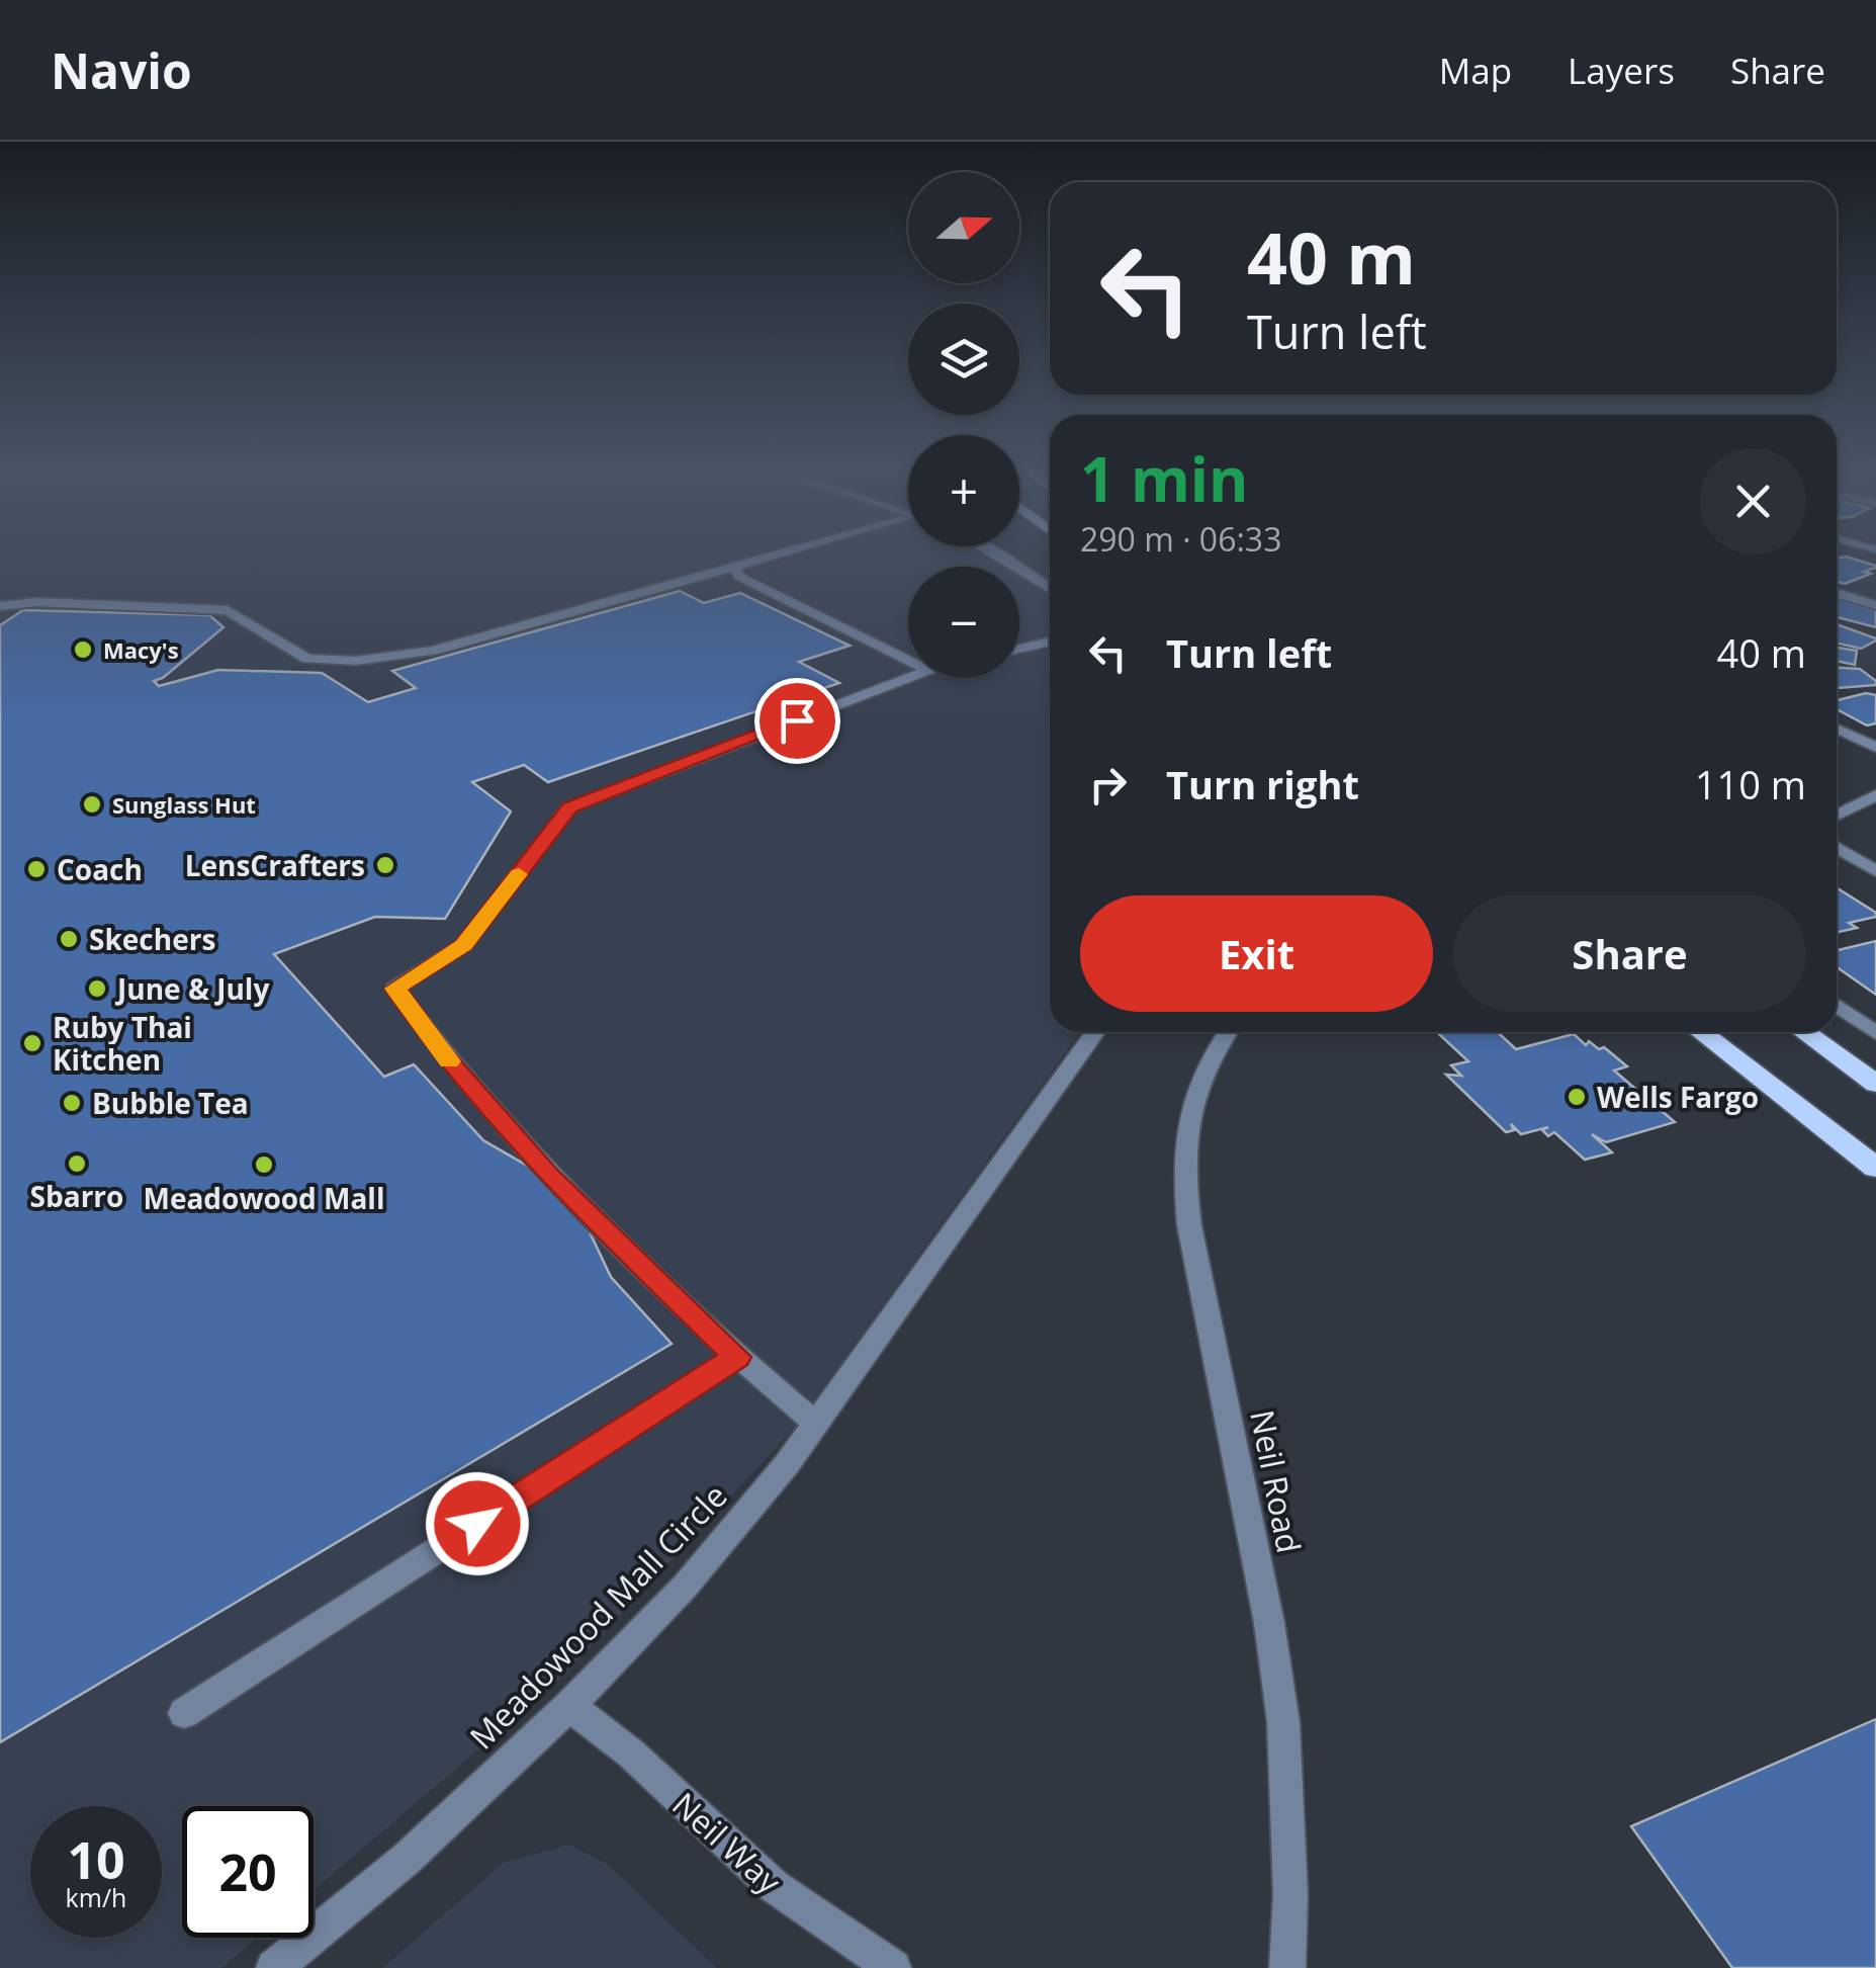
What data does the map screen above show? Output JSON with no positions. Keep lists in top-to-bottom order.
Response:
{
  "streets": {
    "street": ["Neil Road", "Meadowood Mall Circle", "Neil Way"]
  },
  "crossings": [
    ["Meadowood Mall Circle", "Neil Way"]
  ],
  "places": [
    "Macy's",
    "Sunglass Hut",
    "LensCrafters",
    "Coach",
    "Skechers",
    "June & July",
    "Ruby Thai Kitchen",
    "Wells Fargo",
    "Bubble Tea",
    "Sbarro",
    "Meadowood Mall"
  ],
  "north": "right",
  "page": {
    "header": "Navio",
    "nav": ["Map", "Layers", "Share"],
    "map_buttons": ["+", "−"],
    "turn": ["40 m", "Turn left"],
    "heading": ["1 min", "290 m · 06:33"],
    "list": [
      {
        "name": "Turn left",
        "value": "40 m"
      },
      {
        "name": "Turn right",
        "value": "110 m"
      }
    ],
    "buttons": ["Exit", "Share"],
    "speed": "10 km/h",
    "limit": "20"
  }
}
